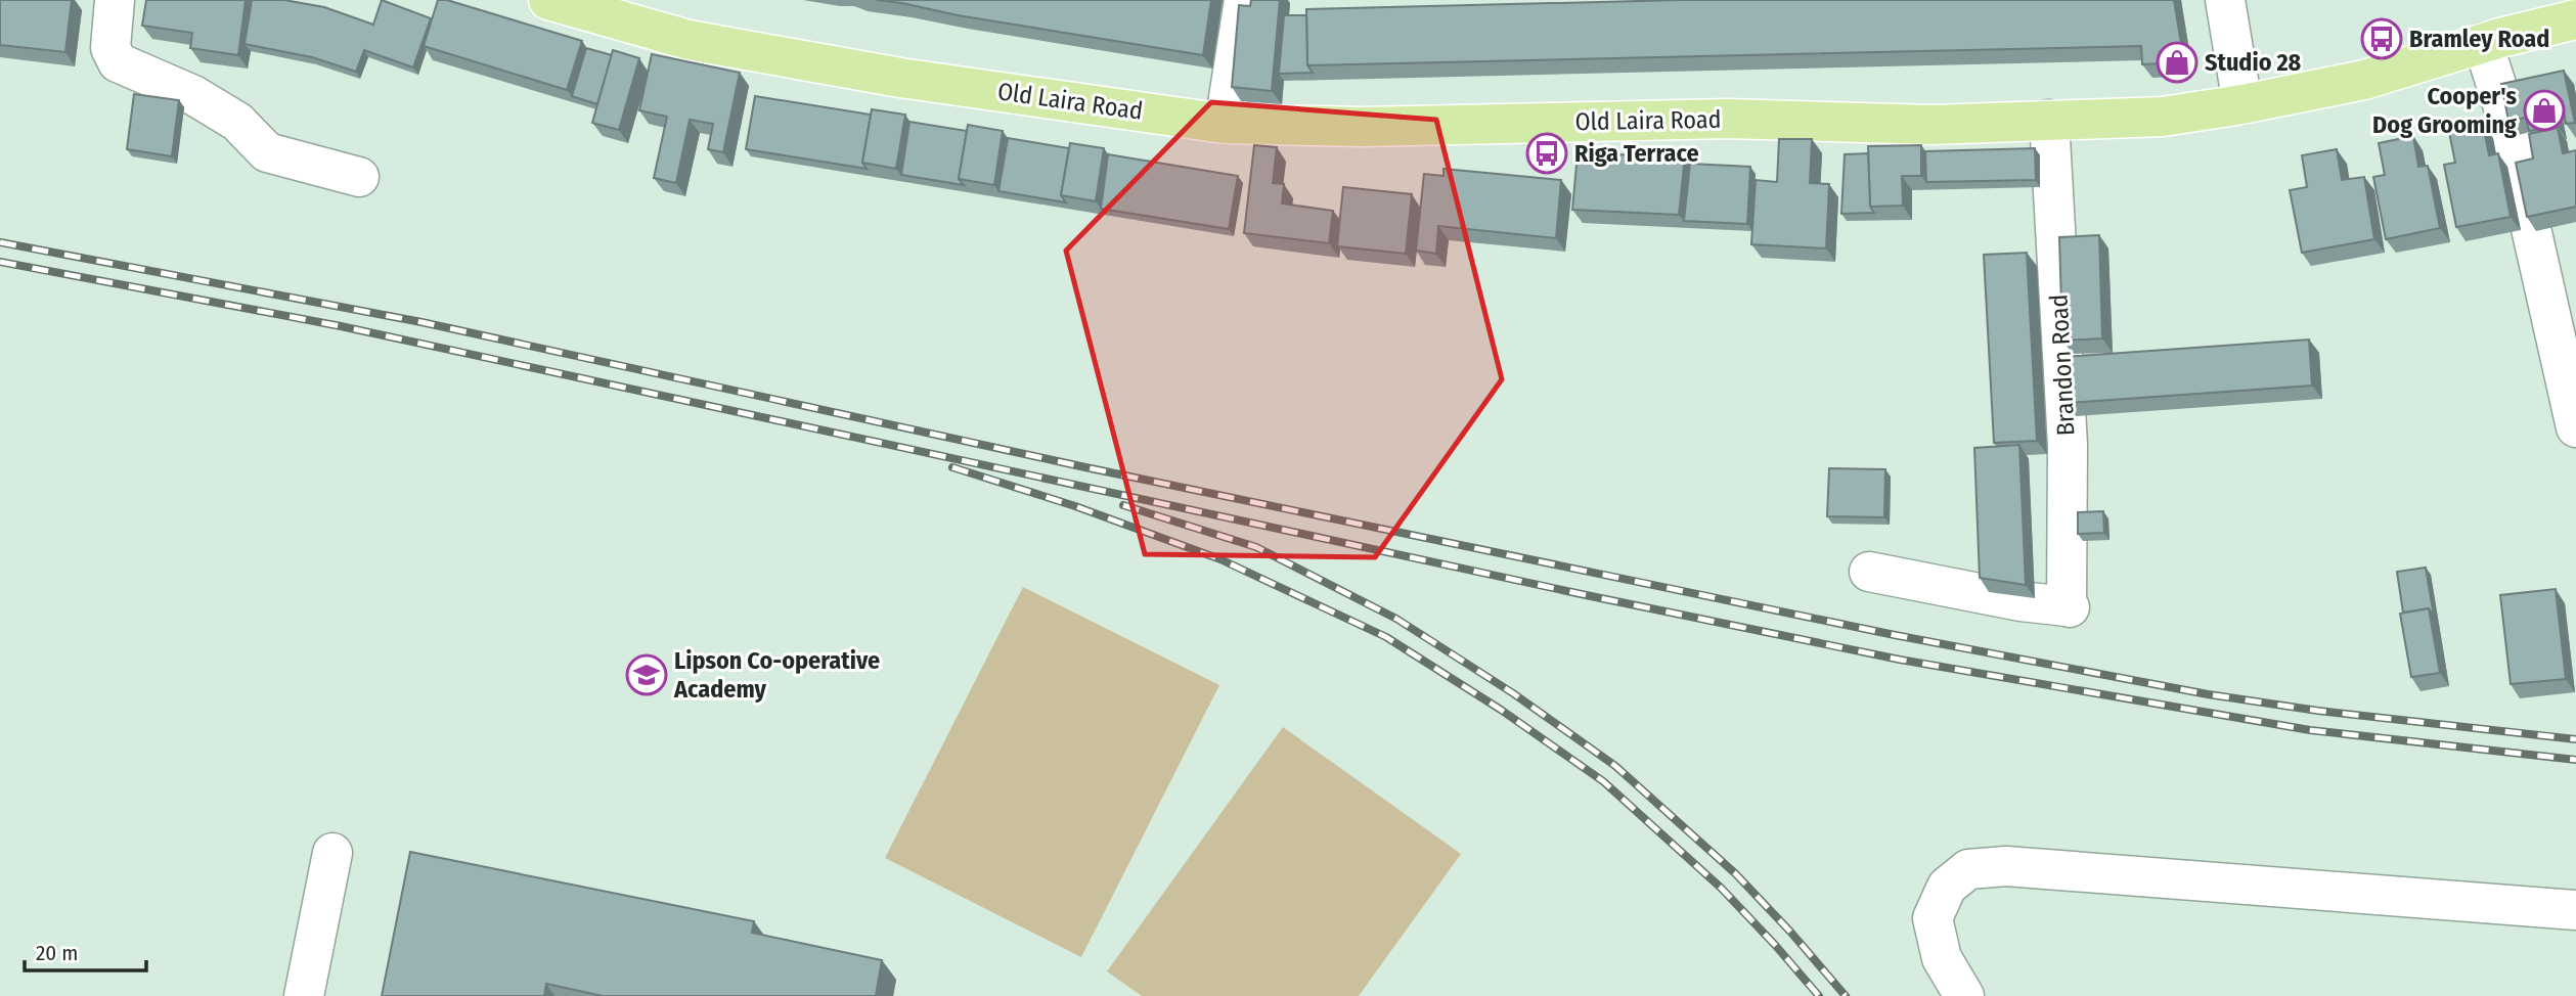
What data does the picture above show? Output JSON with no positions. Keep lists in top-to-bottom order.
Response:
{
  "streets": {
    "main road": ["Old Laira Road"],
    "street": ["Brandon Road"]
  },
  "crossings": [
    ["Old Laira Road", "Brandon Road"]
  ],
  "places": {
    "bus stop": ["Bramley Road", "Riga Terrace"],
    "shop": ["Studio 28", "Cooper's Dog Grooming"],
    "school or university": ["Lipson Co-operative Academy"]
  },
  "scale_bar": "20 m"
}
